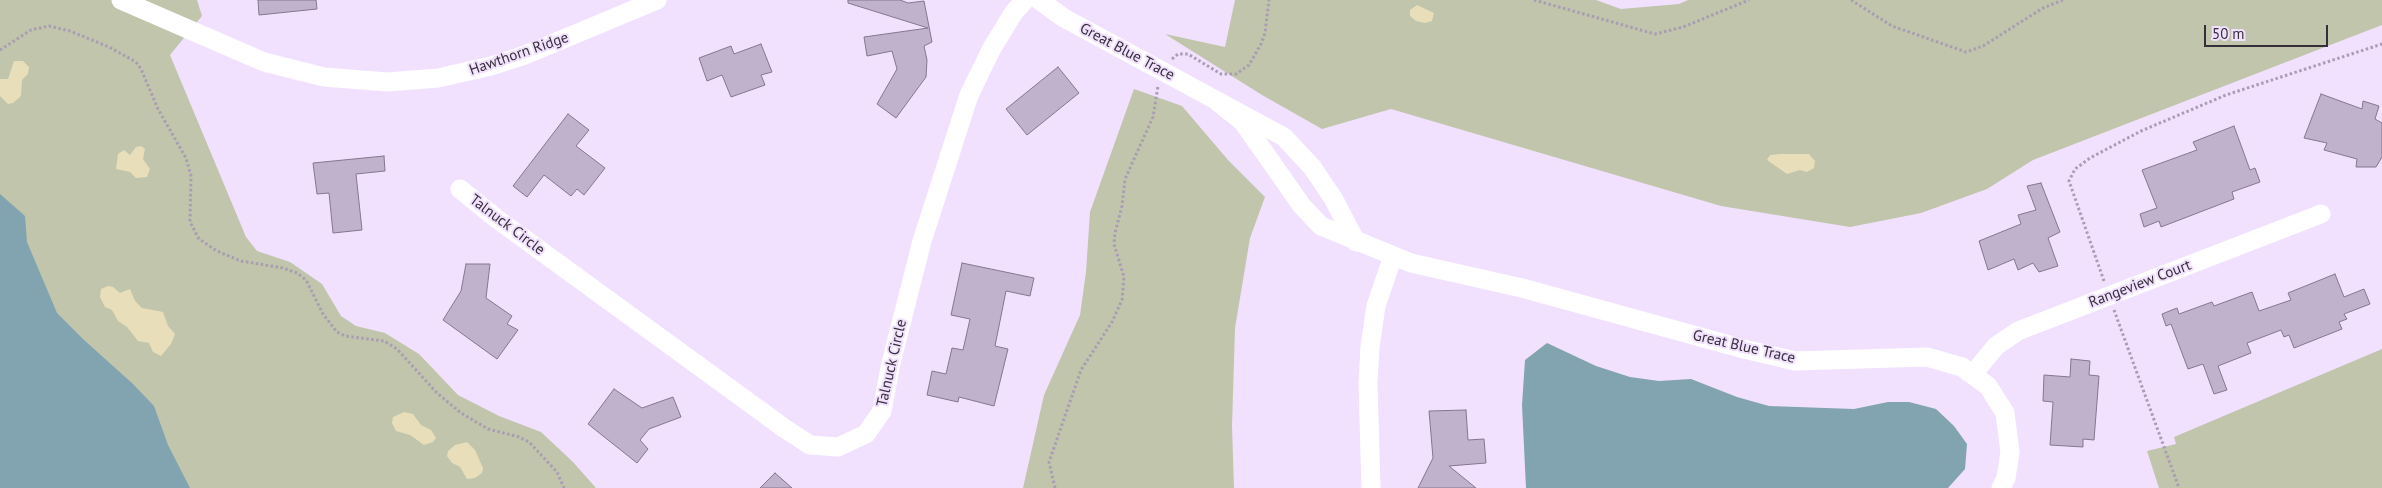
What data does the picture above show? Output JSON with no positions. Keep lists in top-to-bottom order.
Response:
{
  "streets": {
    "street": [
      "Great Blue Trace",
      "Hawthorn Ridge",
      "Talnuck Circle",
      "Rangeview Court"
    ]
  },
  "crossings": [
    ["Great Blue Trace", "Rangeview Court"]
  ],
  "scale_bar": "50 m"
}
